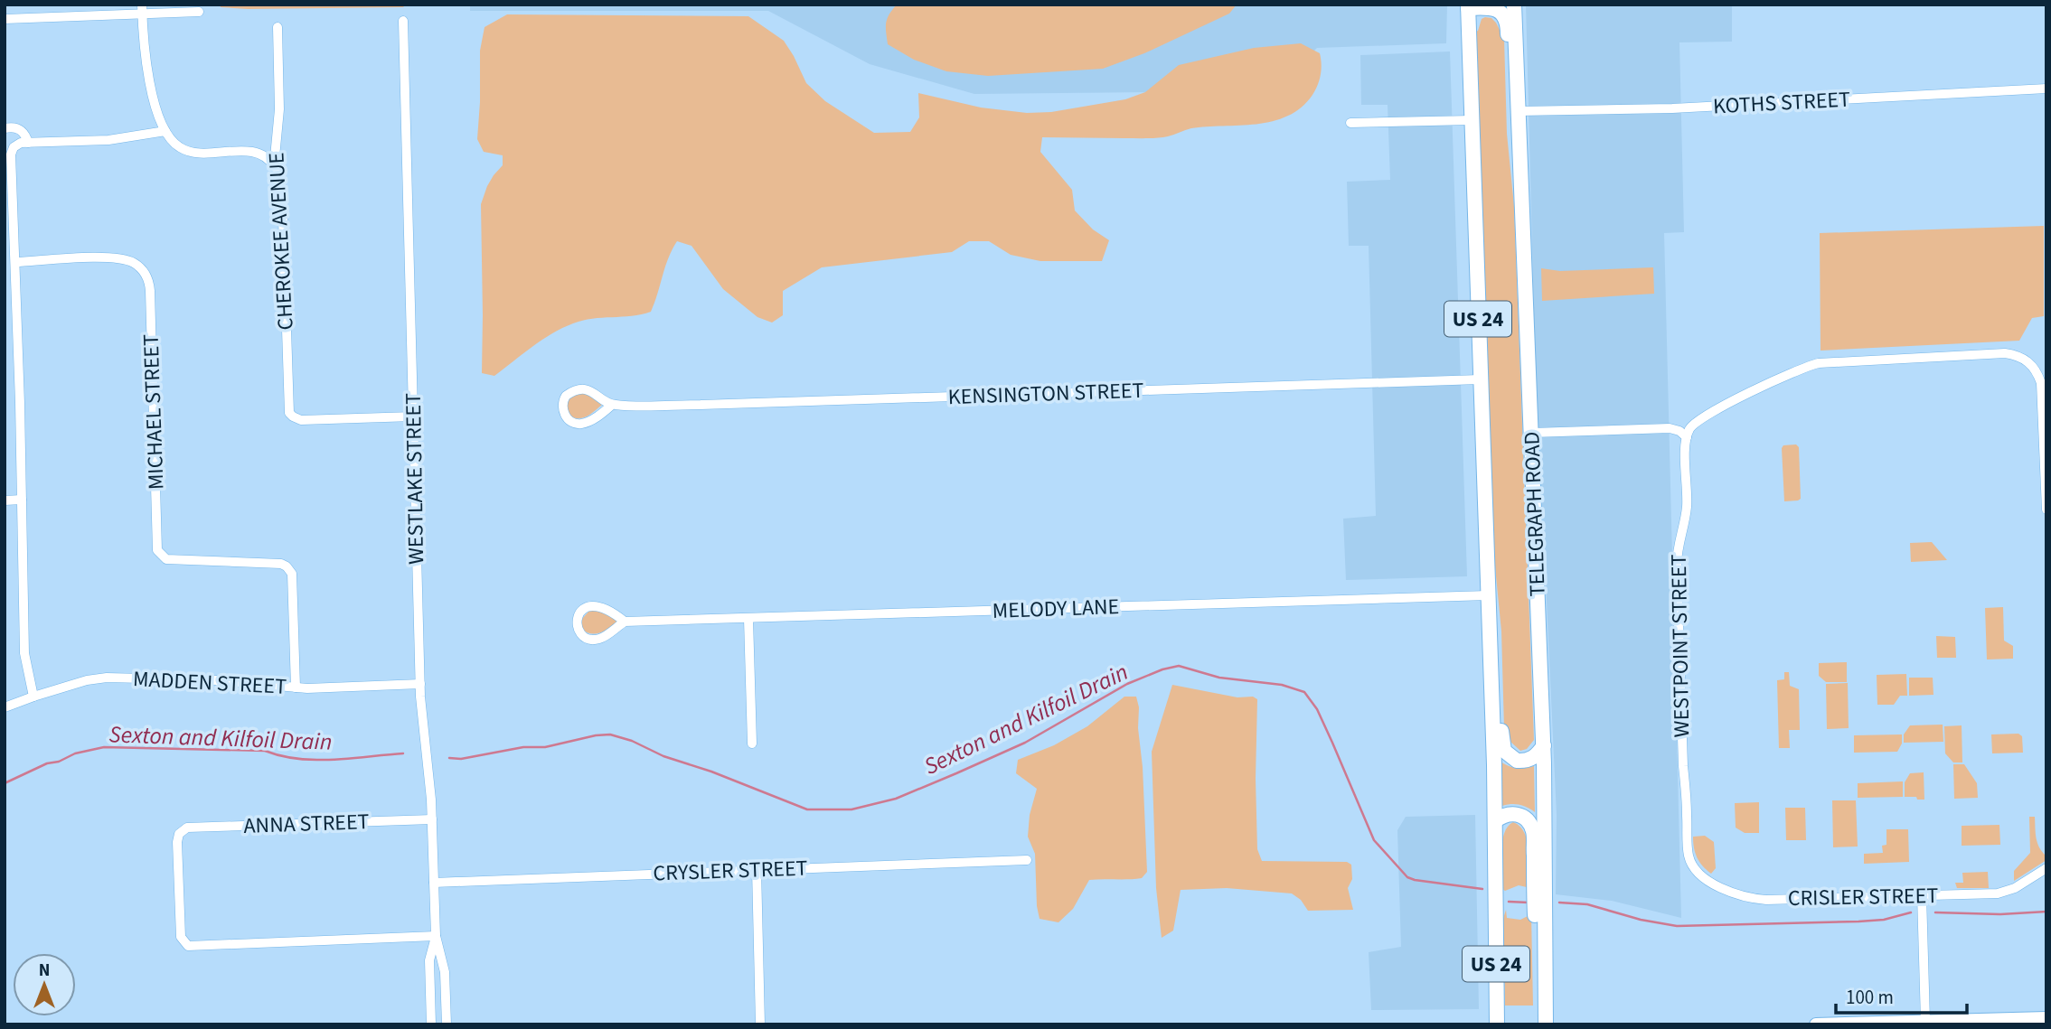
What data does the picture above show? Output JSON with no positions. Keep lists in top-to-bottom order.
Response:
{
  "streets": {
    "main road": ["US 24", "TELEGRAPH ROAD"],
    "street": [
      "KOTHS STREET",
      "CHEROKEE AVENUE",
      "KENSINGTON STREET",
      "MICHAEL STREET",
      "WESTLAKE STREET",
      "MELODY LANE",
      "WESTPOINT STREET",
      "MADDEN STREET",
      "ANNA STREET",
      "CRYSLER STREET",
      "CRISLER STREET"
    ]
  },
  "crossings": [
    ["KOTHS STREET", "TELEGRAPH ROAD"],
    ["CHEROKEE AVENUE", "WESTLAKE STREET"],
    ["US 24", "KENSINGTON STREET"],
    ["US 24", "MELODY LANE"],
    ["MICHAEL STREET", "MADDEN STREET"],
    ["WESTLAKE STREET", "MADDEN STREET"],
    ["WESTLAKE STREET", "ANNA STREET"],
    ["WESTLAKE STREET", "CRYSLER STREET"],
    ["WESTPOINT STREET", "CRISLER STREET"]
  ],
  "water": ["Sexton and Kilfoil Drain"],
  "scale_bar": "100 m",
  "north": "top"
}
